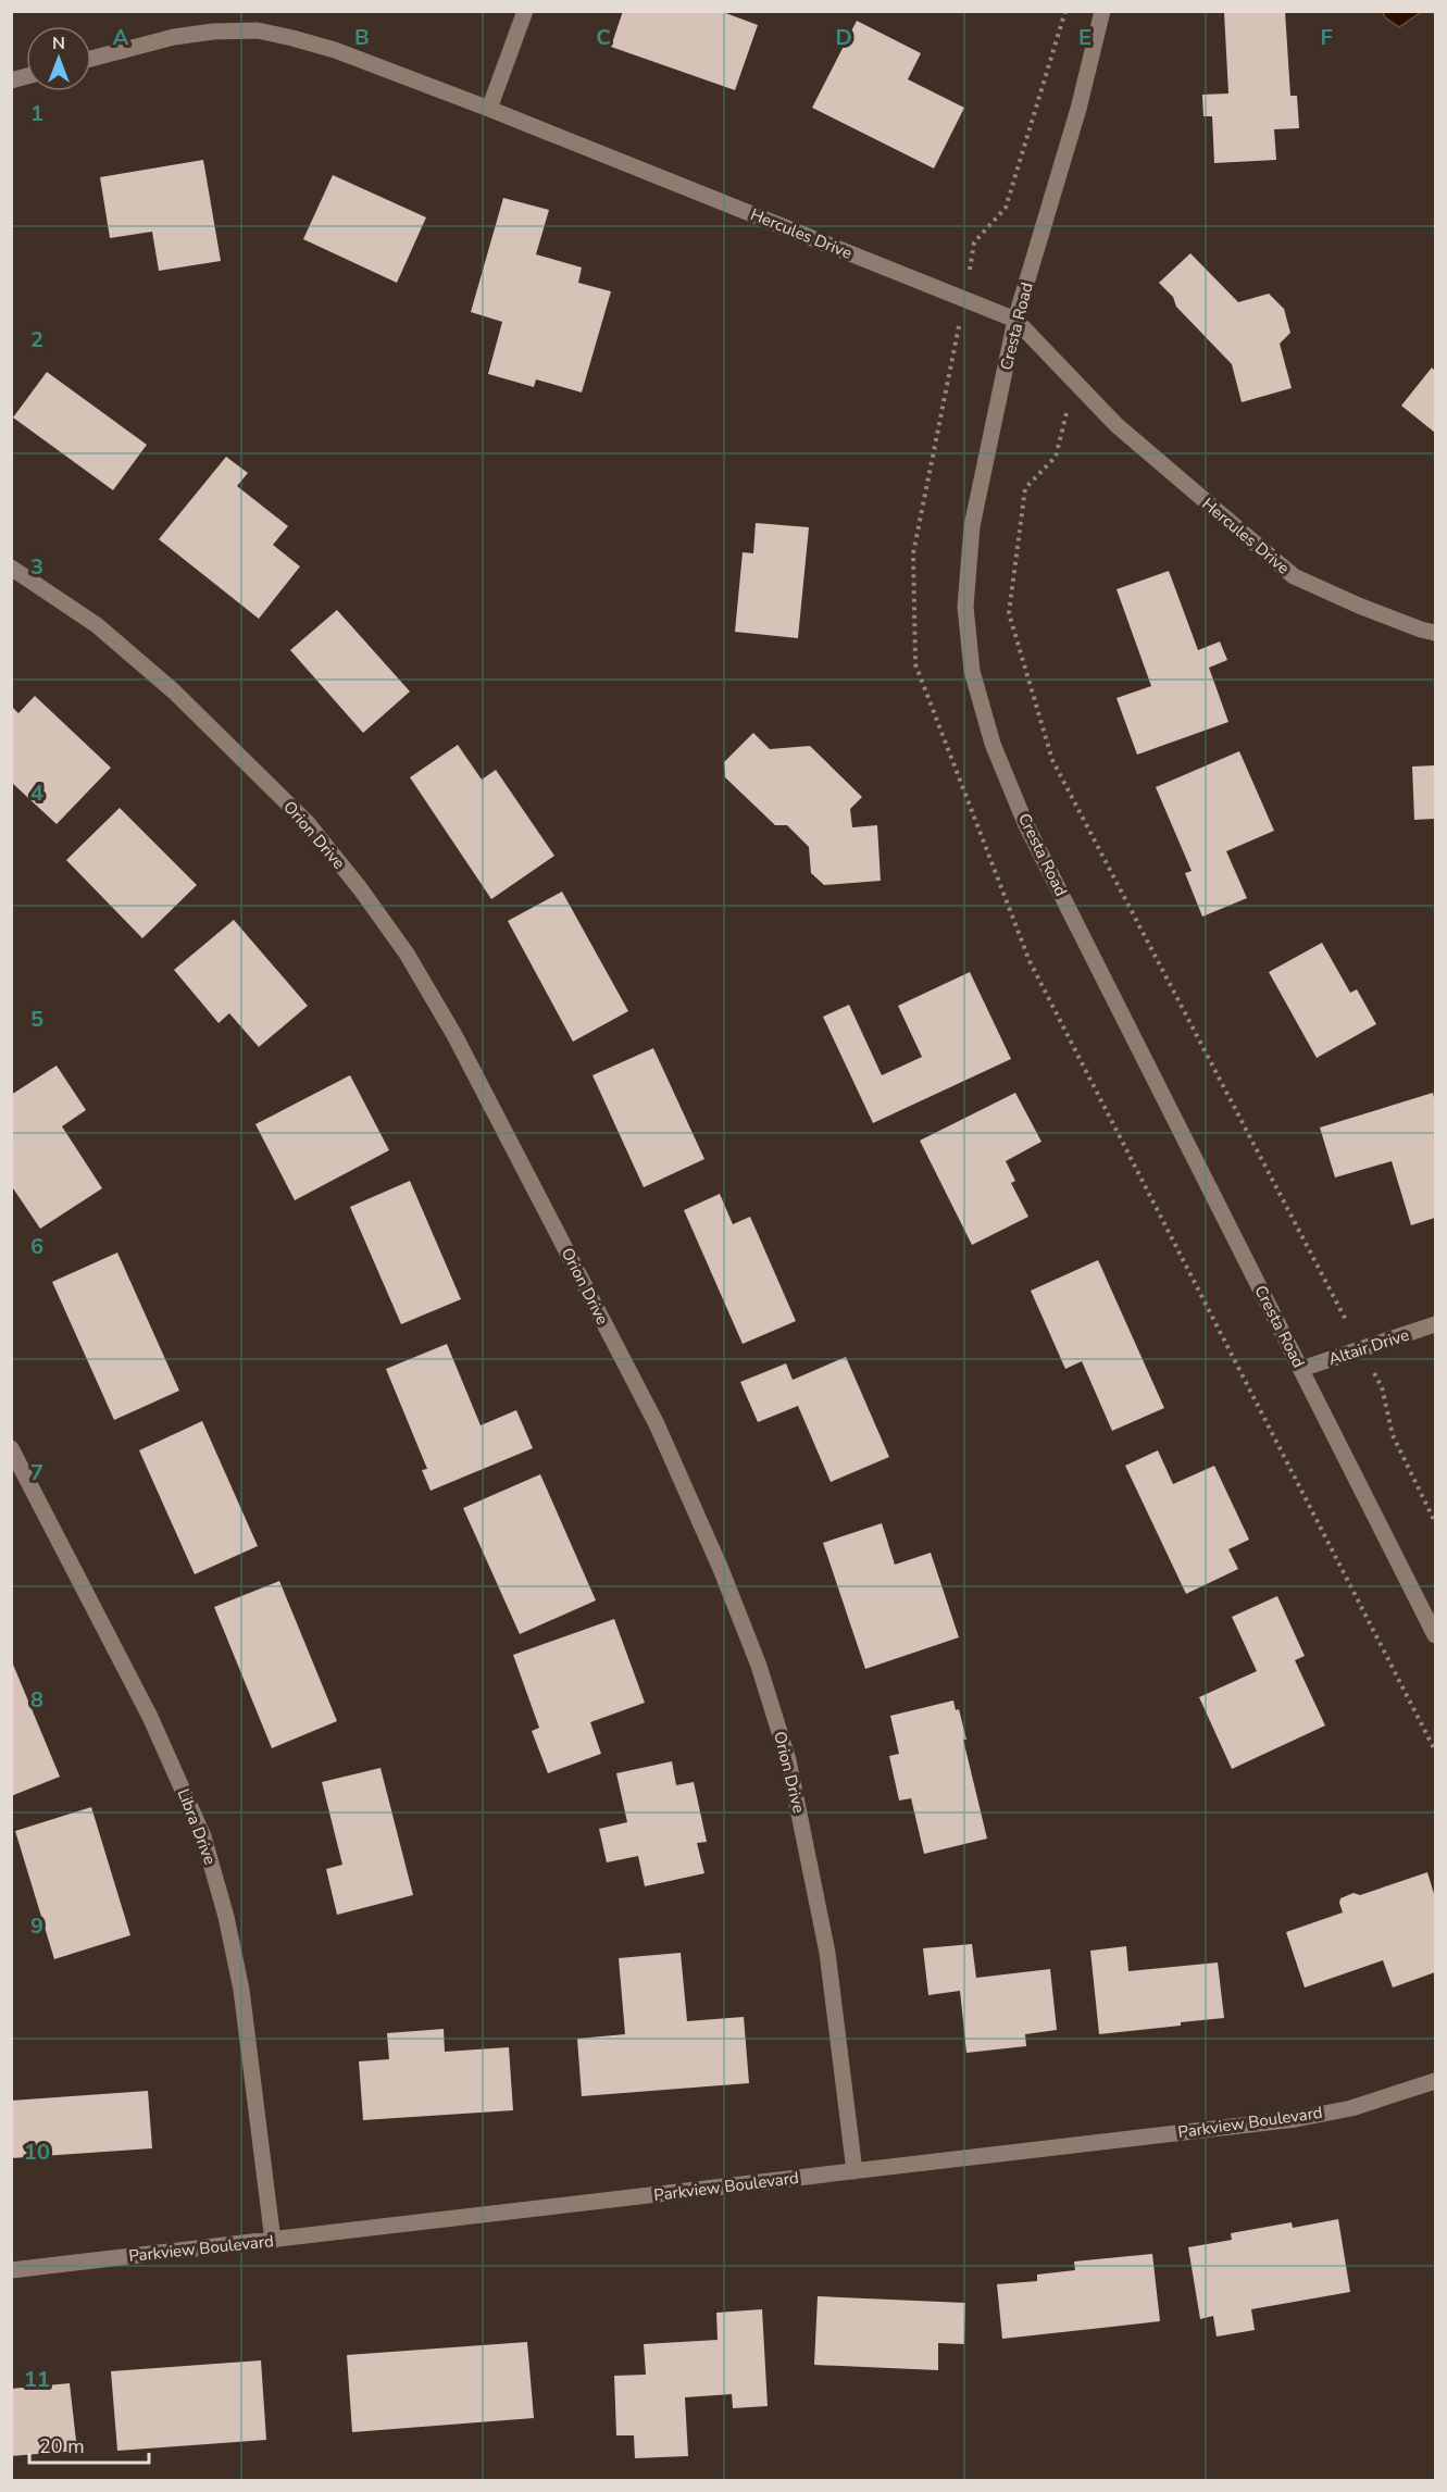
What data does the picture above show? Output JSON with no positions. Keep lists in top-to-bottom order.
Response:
{
  "streets": {
    "street": [
      "Hercules Drive",
      "Cresta Road",
      "Orion Drive",
      "Altair Drive",
      "Libra Drive",
      "Parkview Boulevard"
    ]
  },
  "crossings": [
    ["Hercules Drive", "Cresta Road"],
    ["Cresta Road", "Altair Drive"],
    ["Orion Drive", "Parkview Boulevard"],
    ["Libra Drive", "Parkview Boulevard"]
  ],
  "scale_bar": "20 m",
  "north": "top",
  "grid": {
    "columns": [
      "A",
      "B",
      "C",
      "D",
      "E",
      "F"
    ],
    "rows": [
      "1",
      "2",
      "3",
      "4",
      "5",
      "6",
      "7",
      "8",
      "9",
      "10",
      "11"
    ]
  }
}
